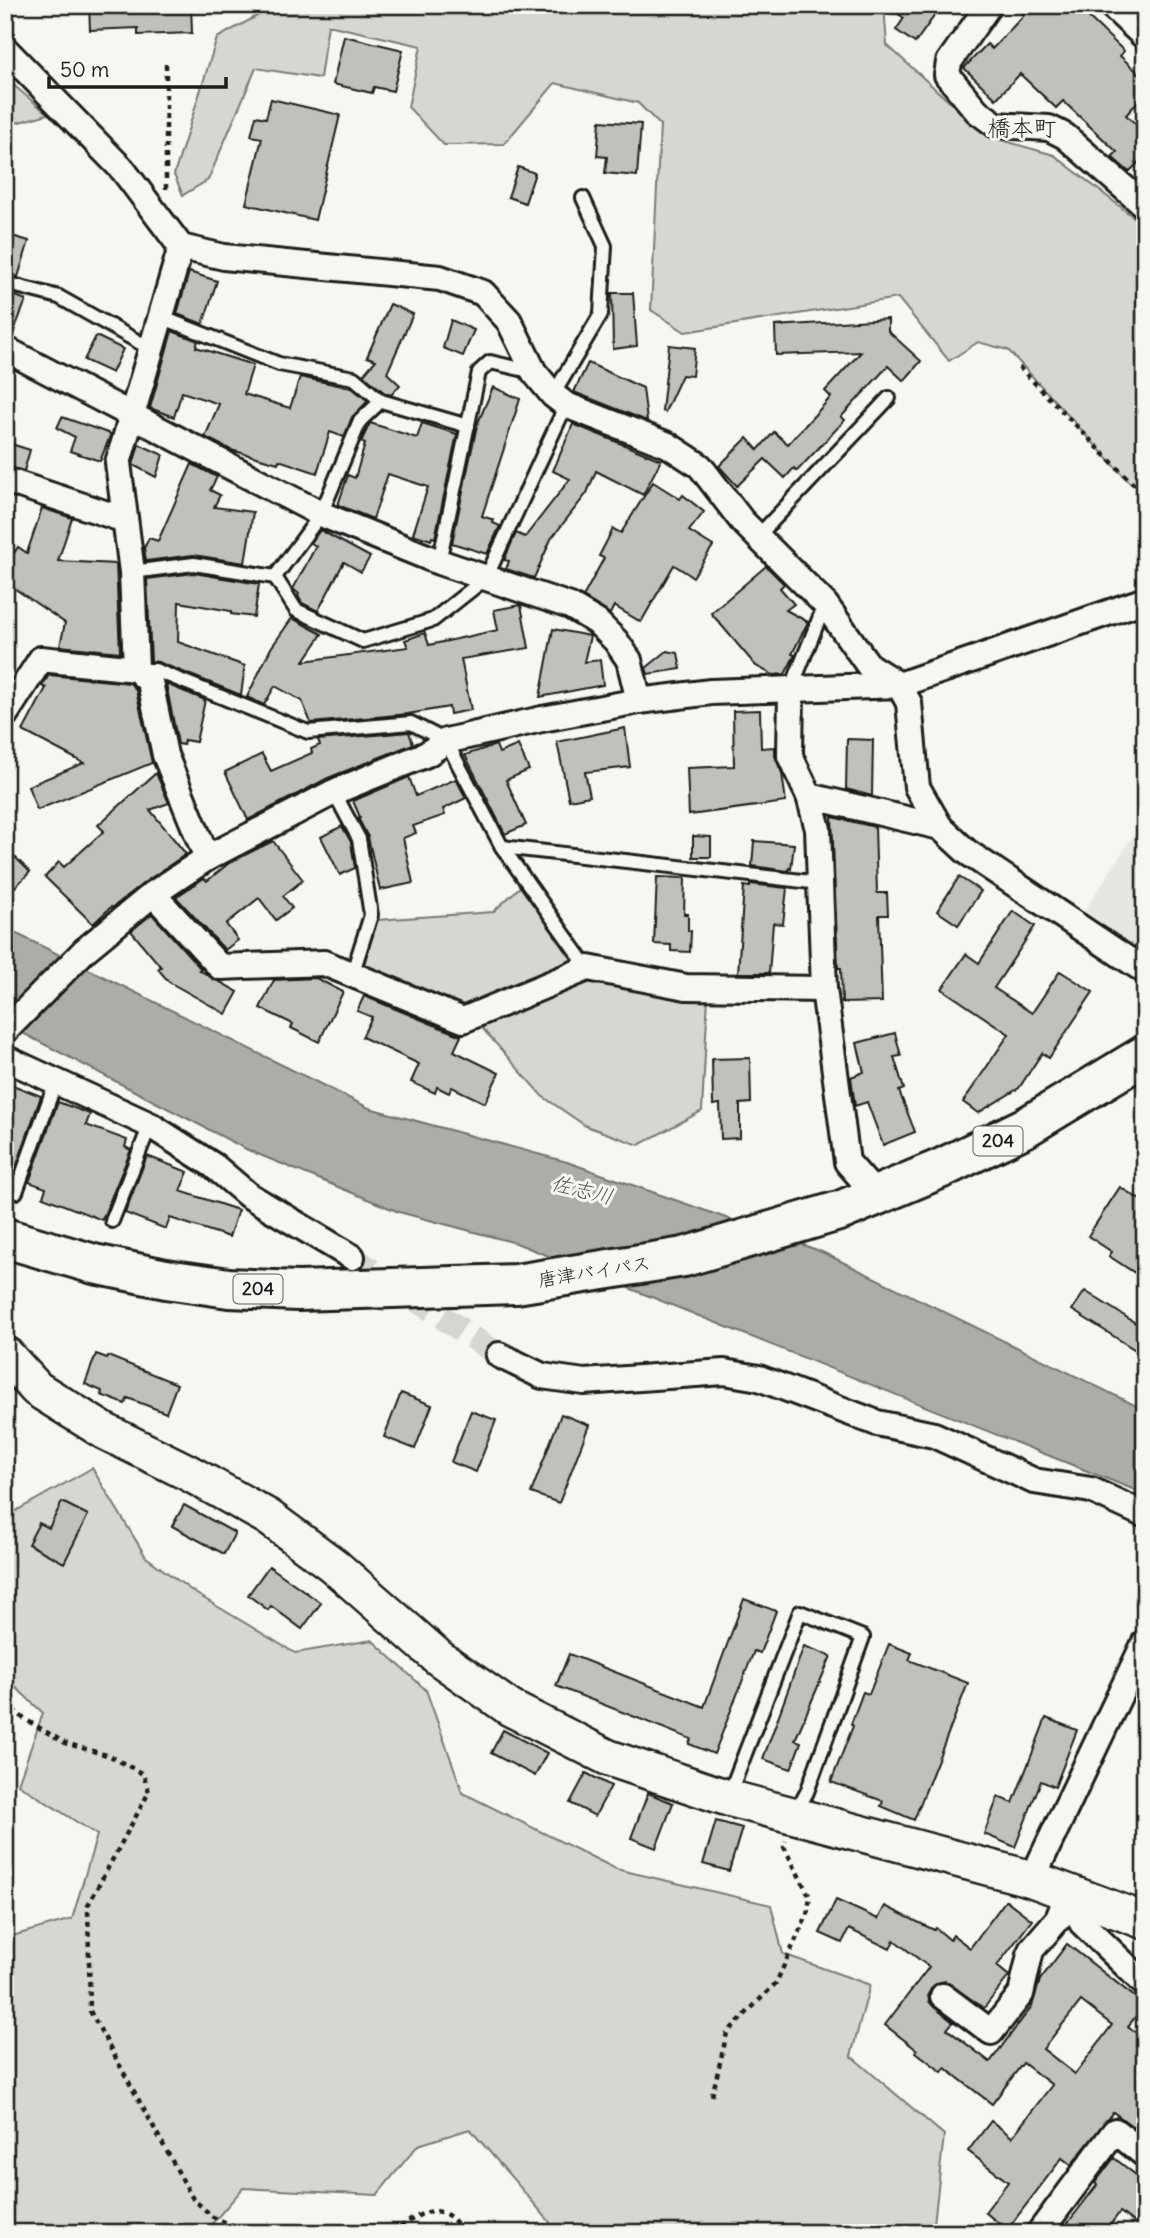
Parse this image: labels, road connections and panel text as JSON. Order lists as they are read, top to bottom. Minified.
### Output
{"streets":{"highway":["204","唐津バイパス"]},"districts":["橋本町"],"water":["佐志川"],"scale_bar":"50 m"}
